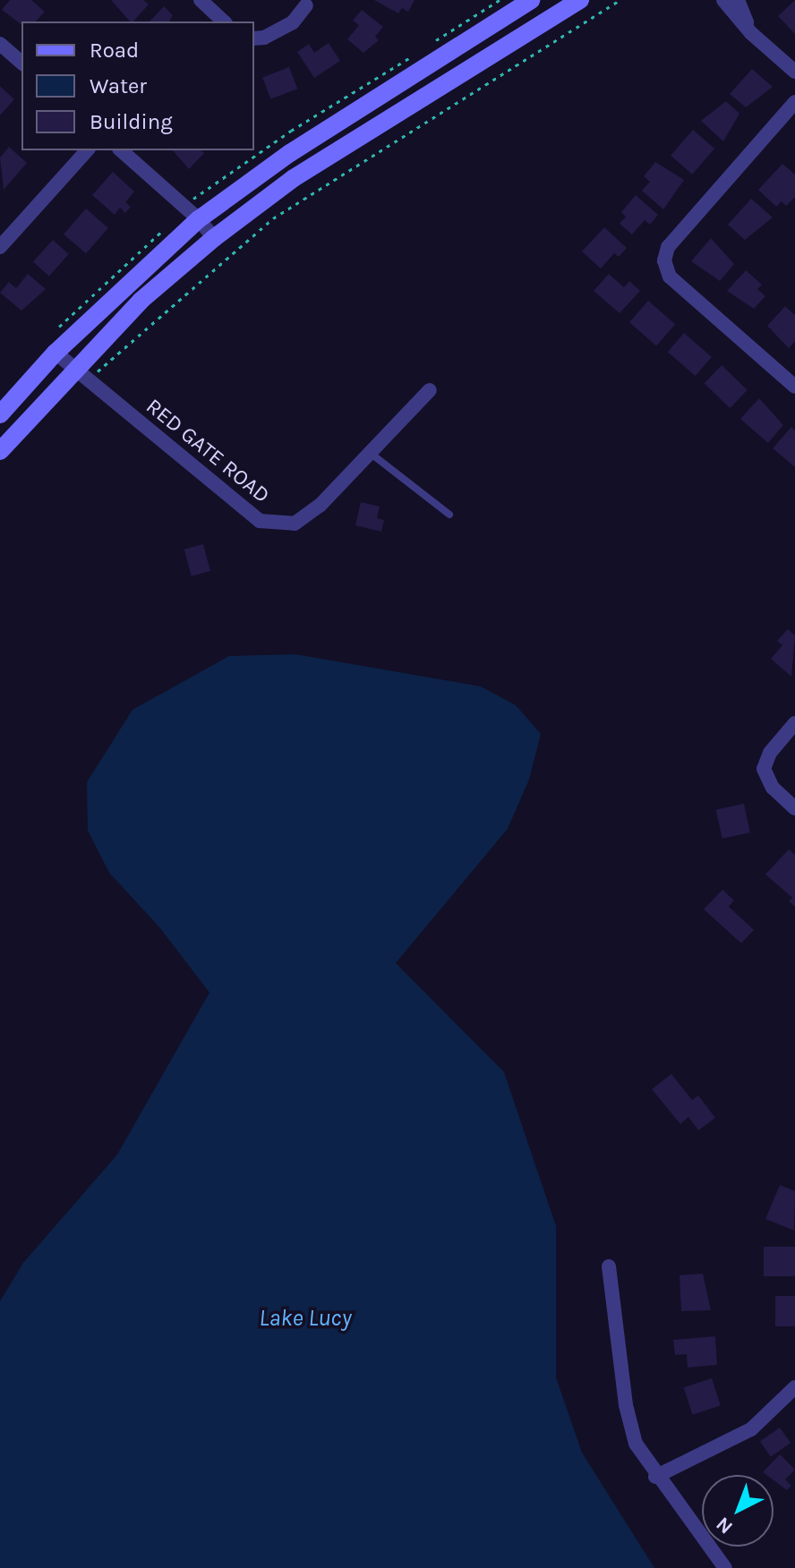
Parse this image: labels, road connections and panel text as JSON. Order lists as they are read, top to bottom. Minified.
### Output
{"streets":{"street":["RED GATE ROAD"]},"water":["Lake Lucy"],"legend":["Road","Water","Building"],"north":"bottom left"}
